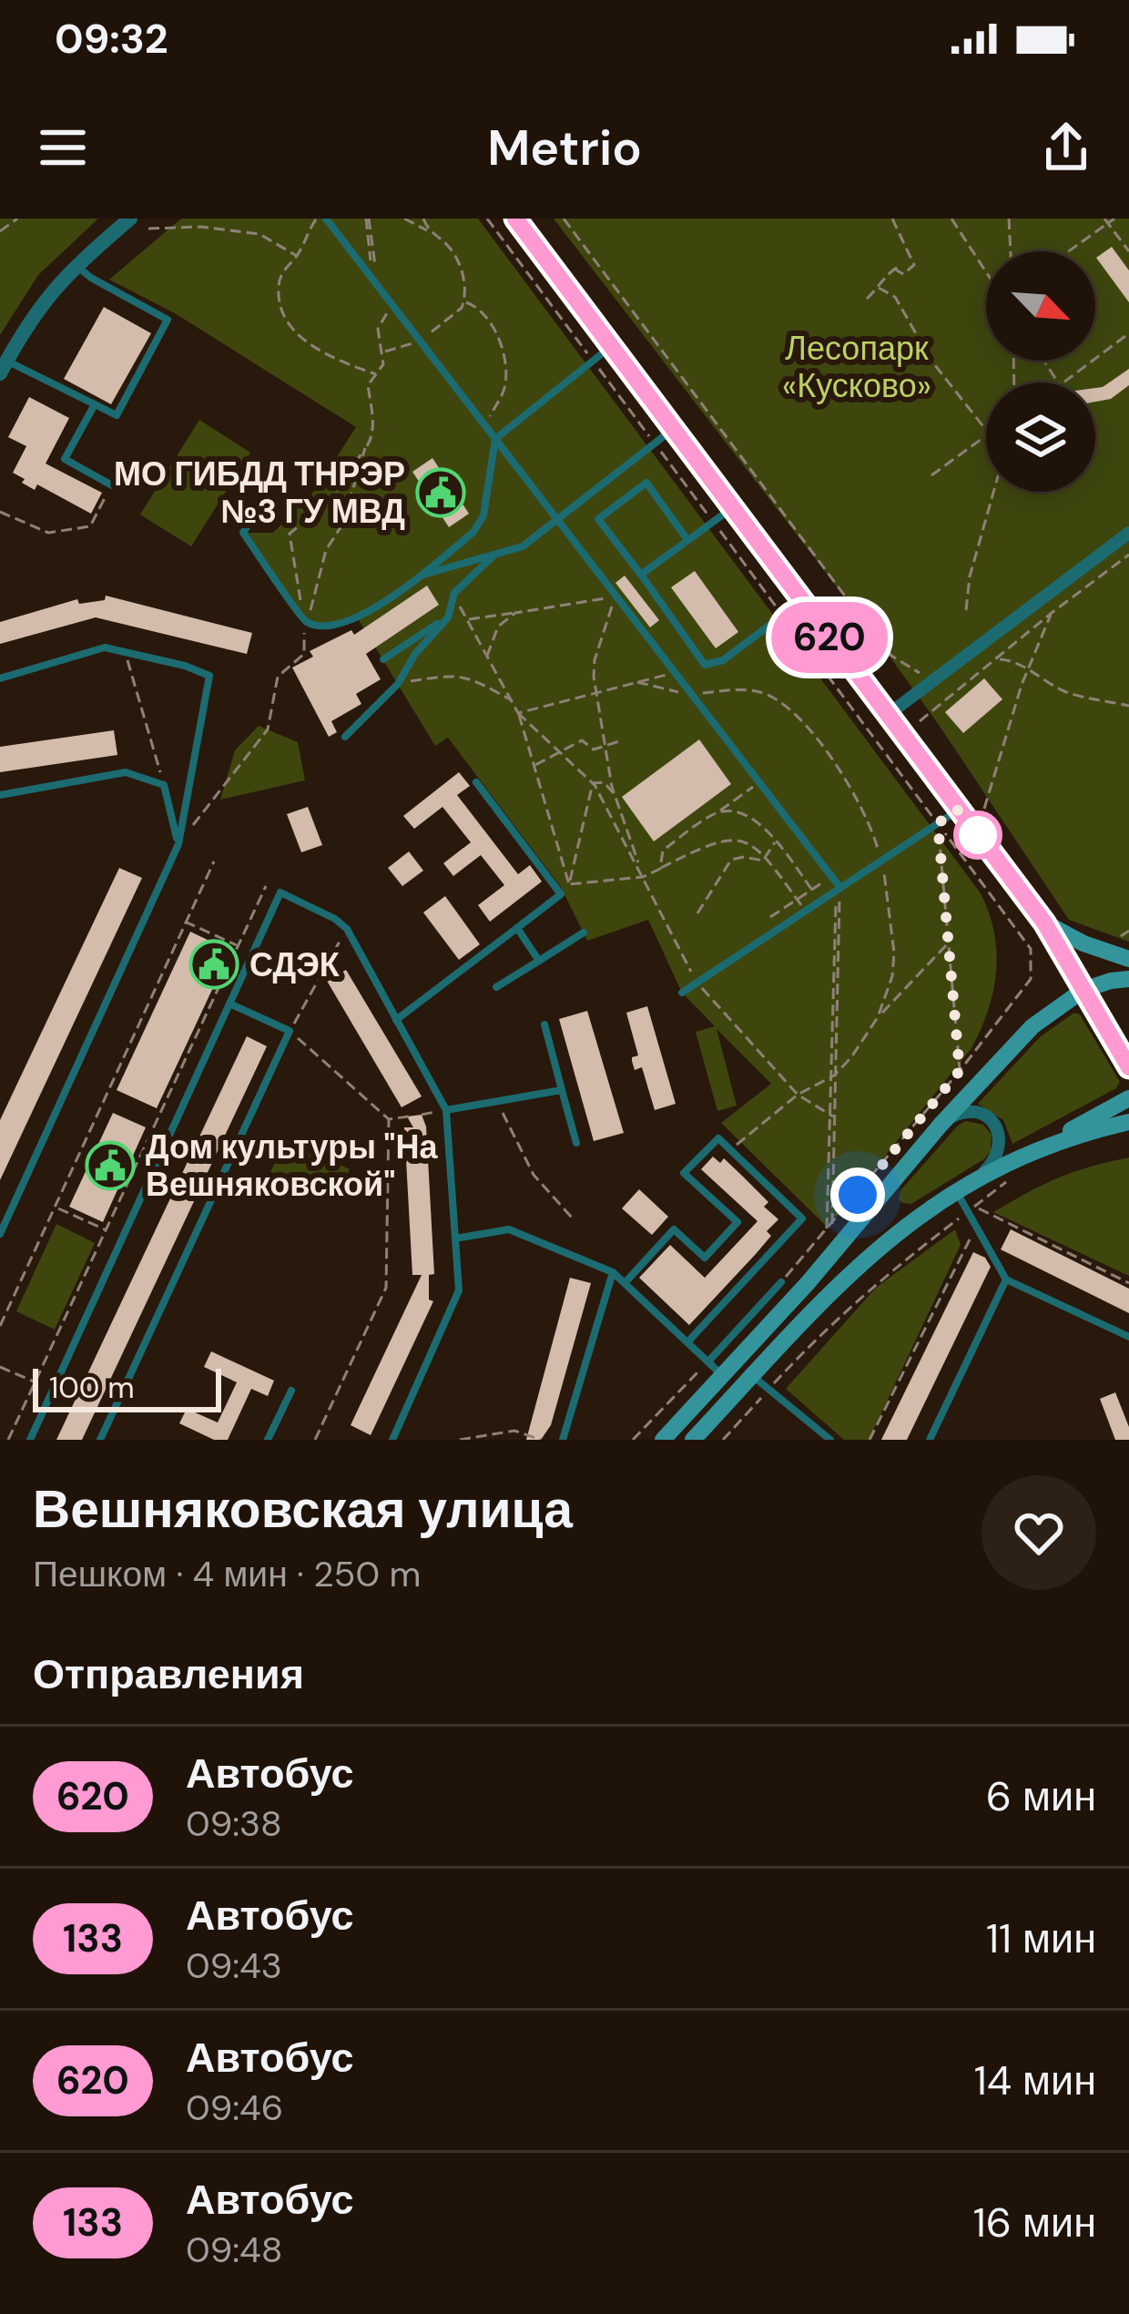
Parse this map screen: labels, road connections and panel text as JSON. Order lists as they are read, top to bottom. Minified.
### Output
{"parks":["Лесопарк «Кусково»"],"places":{"public building":["МО ГИБДД ТНРЭР №3 ГУ МВД","СДЭК","Дом культуры \"На Вешняковской\""]},"lines":["bus line 620"],"scale_bar":"100 m","north":"bottom right","page":{"status":"09:32","header":"Metrio","on_map":"620","scale":"100 m","heading":[["Вешняковская улица","Пешком · 4 мин · 250 m"],"Отправления"],"list":[{"mark":"620","name":"Автобус","note":"09:38","value":"6 мин"},{"mark":"133","name":"Автобус","note":"09:43","value":"11 мин"},{"mark":"620","name":"Автобус","note":"09:46","value":"14 мин"},{"mark":"133","name":"Автобус","note":"09:48","value":"16 мин"}]}}
